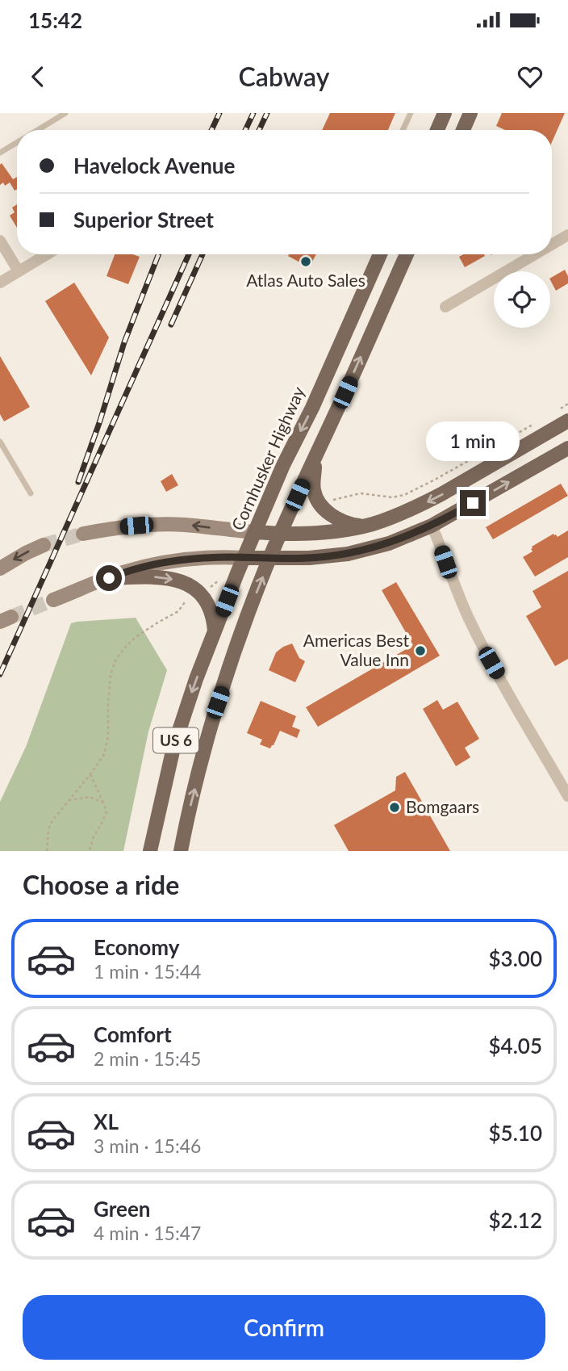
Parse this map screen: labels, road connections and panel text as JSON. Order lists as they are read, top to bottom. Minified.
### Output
{"streets":{"main road":["Cornhusker Highway","US 6"]},"places":["Atlas Auto Sales","Americas Best Value Inn","Bomgaars"],"page":{"status":"15:42","header":"Cabway","banner":["Havelock Avenue","Superior Street"],"bubble":"1 min","heading":"Choose a ride","list":[{"name":"Economy","note":"1 min · 15:44","value":"$3.00"},{"name":"Comfort","note":"2 min · 15:45","value":"$4.05"},{"name":"XL","note":"3 min · 15:46","value":"$5.10"},{"name":"Green","note":"4 min · 15:47","value":"$2.12"}],"buttons":"Confirm"}}
